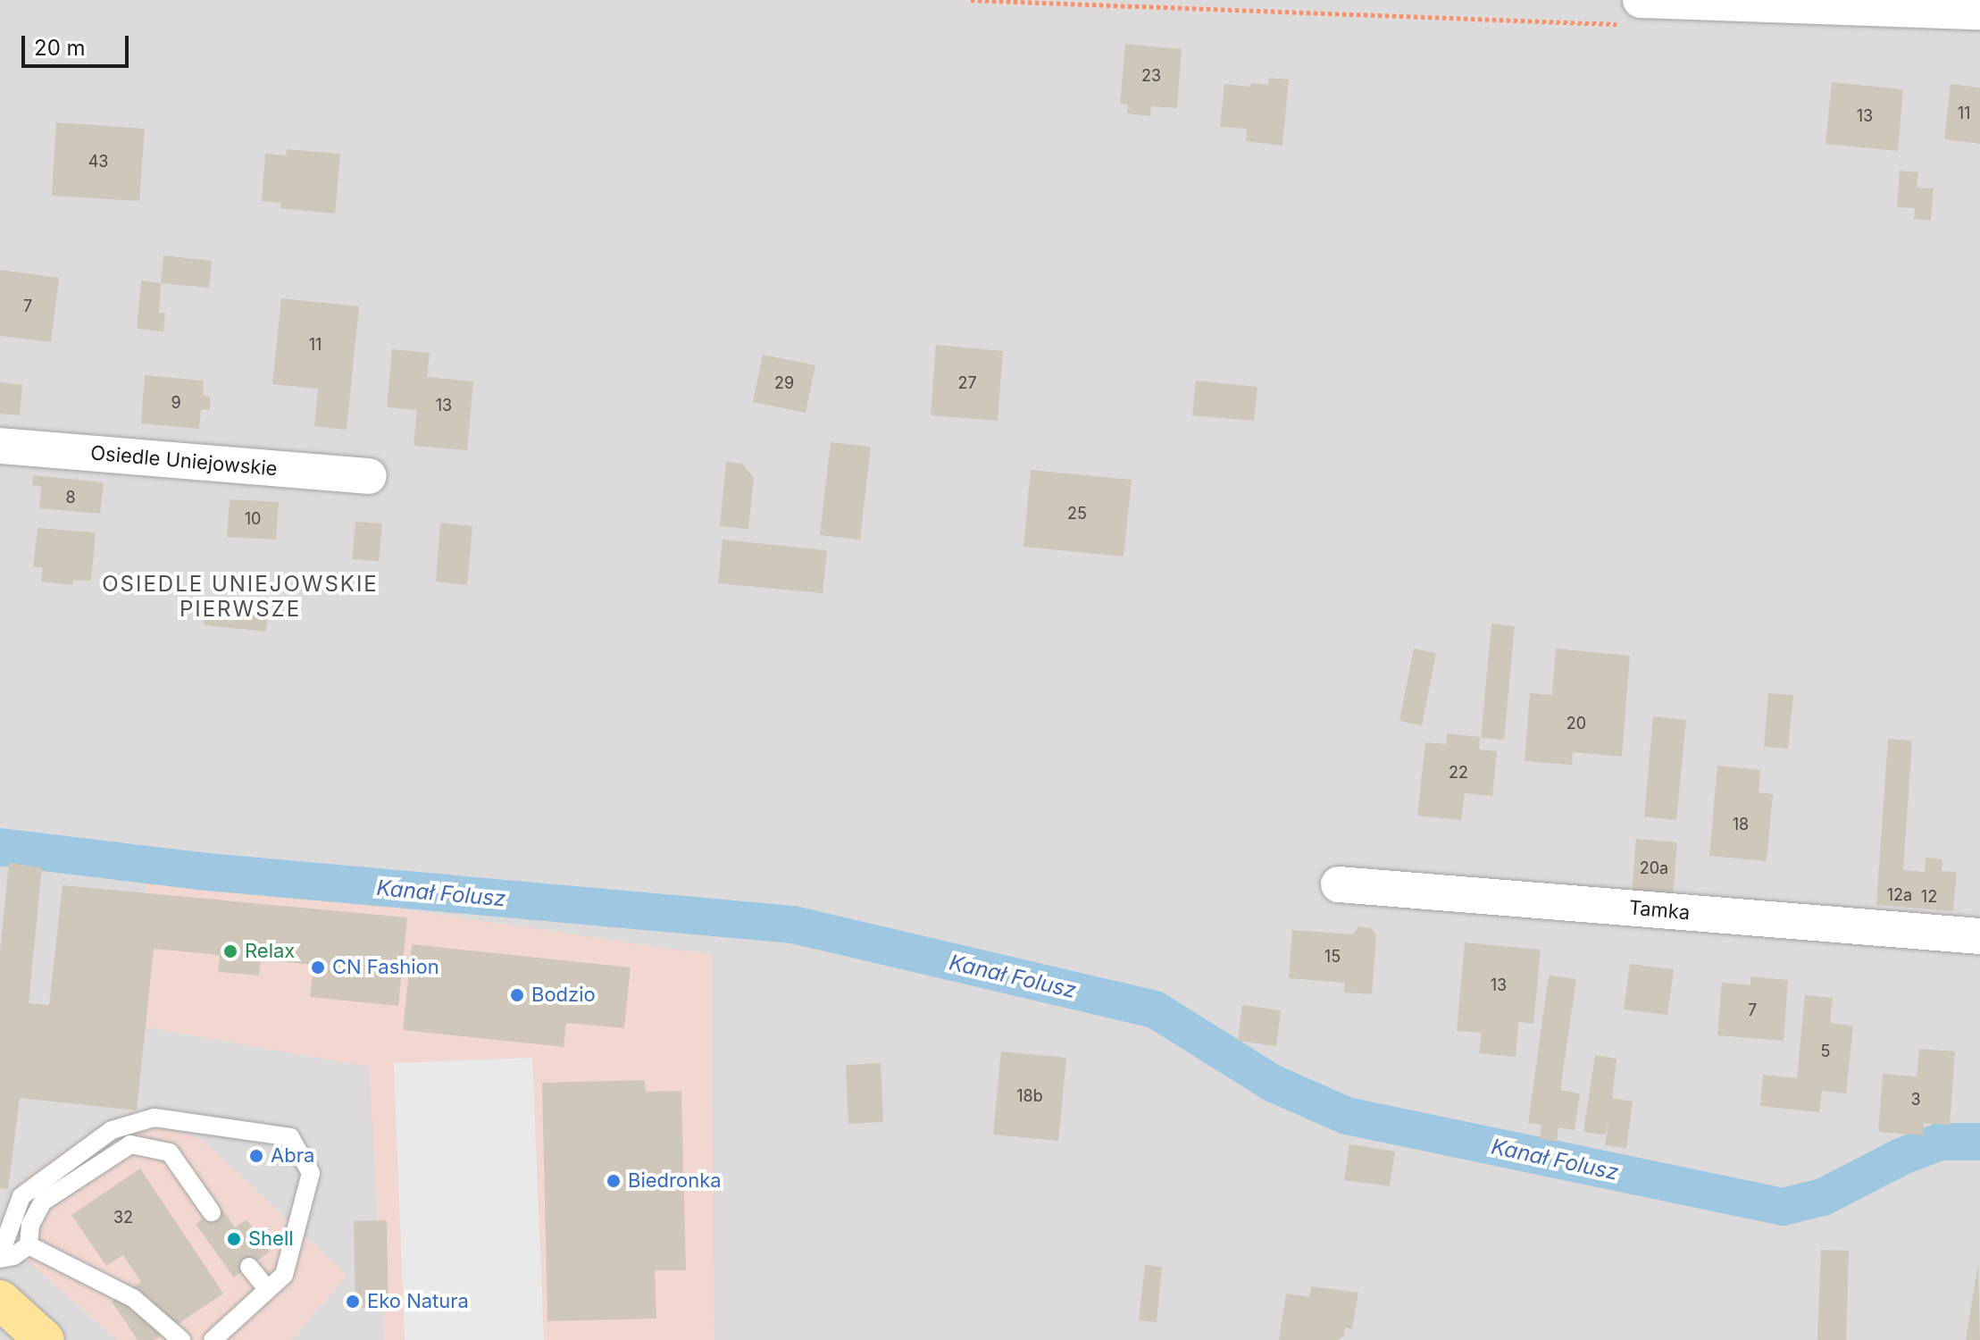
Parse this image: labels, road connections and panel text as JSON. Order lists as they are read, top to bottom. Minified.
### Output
{"streets":{"street":["Osiedle Uniejowskie","Tamka"]},"districts":["OSIEDLE UNIEJOWSKIE PIERWSZE"],"water":["Kanał Folusz"],"places":["Relax","CN Fashion","Bodzio","Abra","Biedronka","Shell","Eko Natura"],"house_numbers":["23","11","13","43","7","11","29","27","9","13","8","25","10","20","22","18","20a","12a","12","15","13","7","5","18b","3","32"],"scale_bar":"20 m"}
